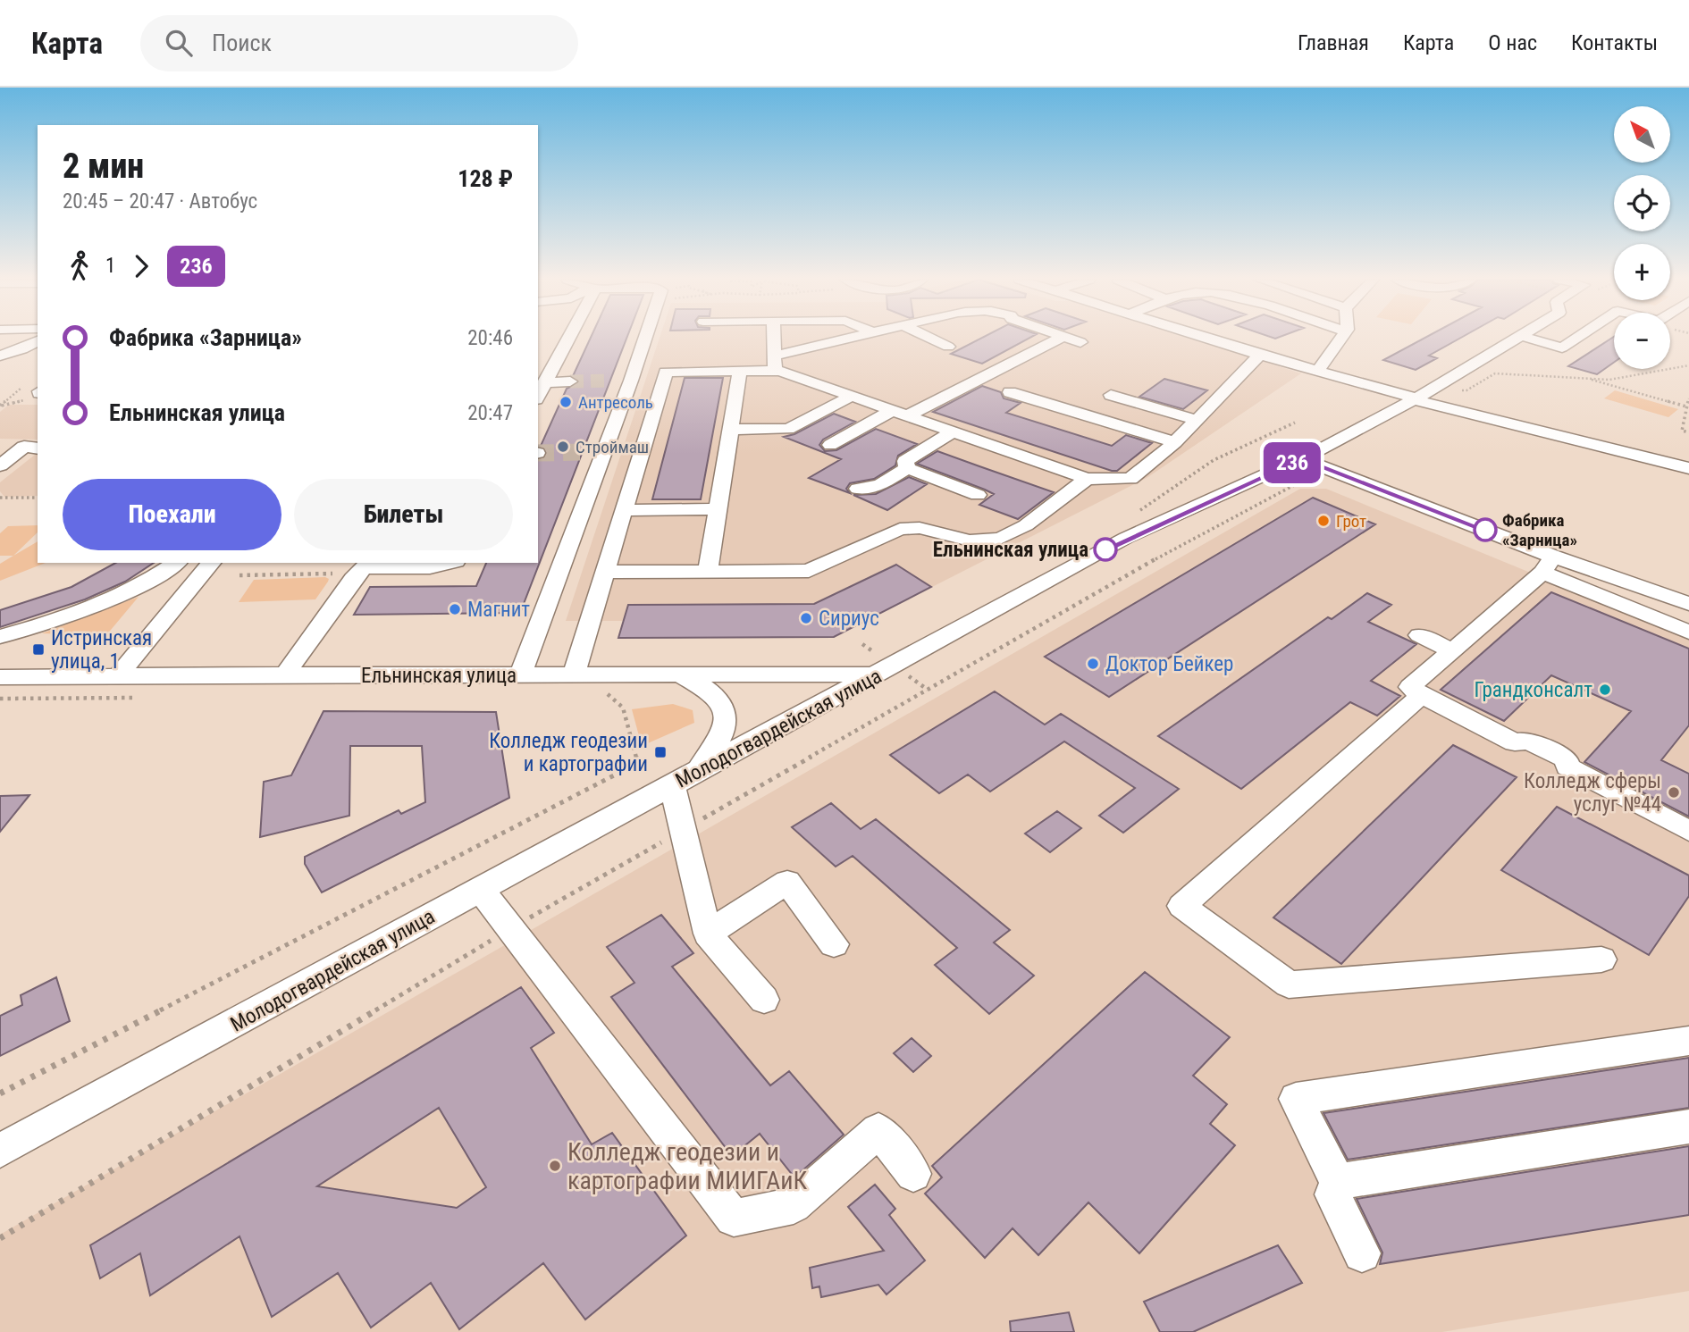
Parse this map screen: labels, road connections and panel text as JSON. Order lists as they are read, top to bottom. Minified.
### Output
{"streets":{"street":["Ельнинская улица","Молодогвардейская улица"]},"crossings":[["Ельнинская улица","Молодогвардейская улица"]],"places":{"other":["Антресоль","Строймаш","Грот","Фабрика «Зарница»","Ельнинская улица","Магнит","Сириус","Доктор Бейкер","Грандконсалт","Колледж сферы услуг №44","Колледж геодезии и картографии МИИГАиК"],"transit":["Истринская улица, 1","Колледж геодезии и картографии"]},"lines":["bus line 236"],"north":"top left","page":{"header":"Карта","search":"Поиск","nav":["Главная","Карта","О нас","Контакты"],"on_map":"236","map_buttons":["+","−"],"heading":["2 мин","20:45 – 20:47 · Автобус","128 ₽"],"legs":["1","236"],"list":[{"name":"Фабрика «Зарница»","value":"20:46"},{"name":"Ельнинская улица","value":"20:47"}],"buttons":["Поехали","Билеты"]}}
